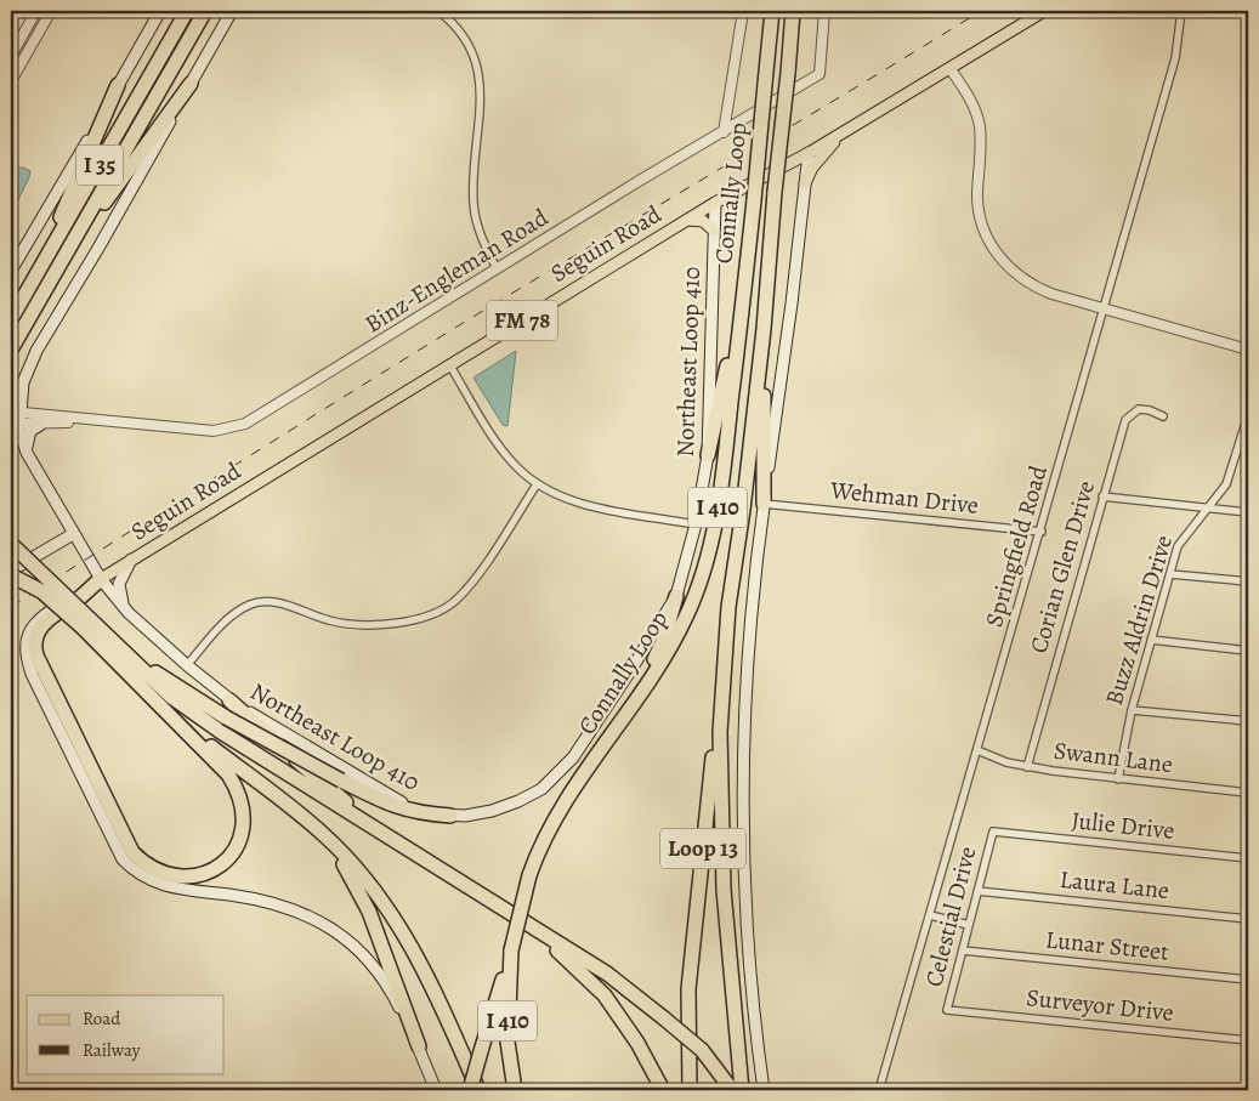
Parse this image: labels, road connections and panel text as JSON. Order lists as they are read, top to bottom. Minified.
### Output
{"streets":{"highway":["I 35","Connally Loop","I 410","Loop 13"],"main road":["Seguin Road","FM 78","Northeast Loop 410"],"street":["Binz-Engleman Road","Wehman Drive","Springfield Road","Corian Glen Drive","Buzz Aldrin Drive","Swann Lane","Julie Drive","Laura Lane","Celestial Drive","Lunar Street","Surveyor Drive"]},"crossings":[["Connally Loop","Loop 13"],["Seguin Road","FM 78"],["Seguin Road","Northeast Loop 410"],["Binz-Engleman Road","Northeast Loop 410"],["FM 78","Northeast Loop 410"],["Wehman Drive","Springfield Road"],["Springfield Road","Swann Lane"],["Corian Glen Drive","Swann Lane"],["Buzz Aldrin Drive","Swann Lane"],["Julie Drive","Celestial Drive"],["Laura Lane","Celestial Drive"],["Celestial Drive","Lunar Street"],["Celestial Drive","Surveyor Drive"]],"legend":["Road","Railway"]}
